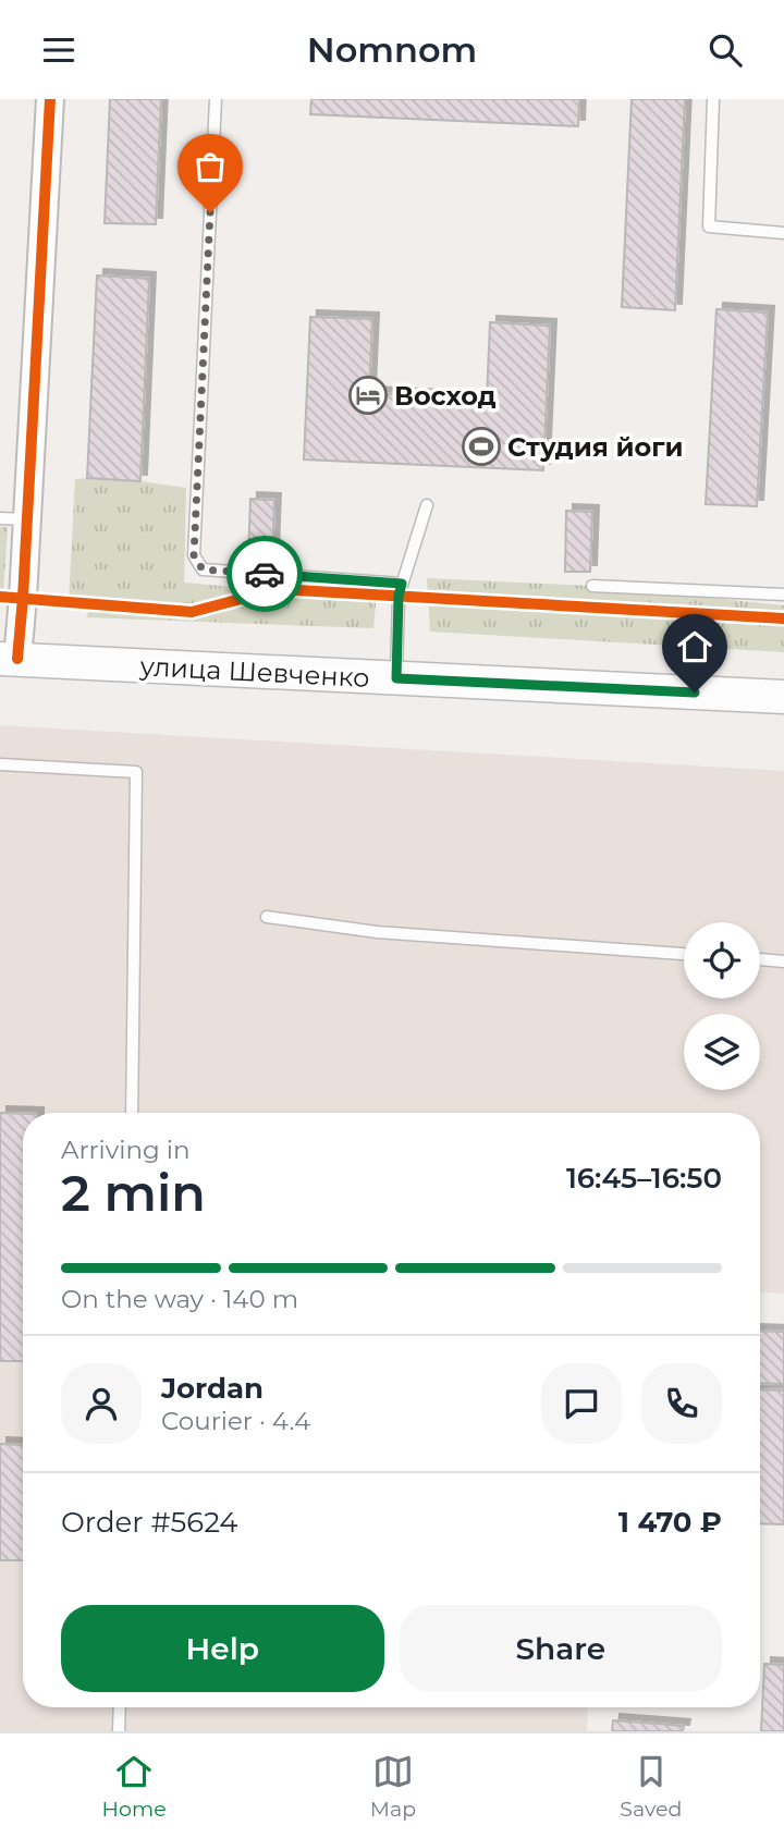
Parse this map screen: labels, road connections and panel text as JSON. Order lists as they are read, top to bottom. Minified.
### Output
{"streets":{"main road":["улица Шевченко"]},"places":{"hotel":["Восход"],"sports":["Студия йоги"]},"page":{"header":"Nomnom","heading":["2 min","Arriving in","16:45–16:50"],"panel":["Jordan","Courier · 4.4","Order #5624","1 470 ₽"],"bar":"On the way · 140 m","buttons":["Help","Share"],"tabs":["Home","Map","Saved"]}}
